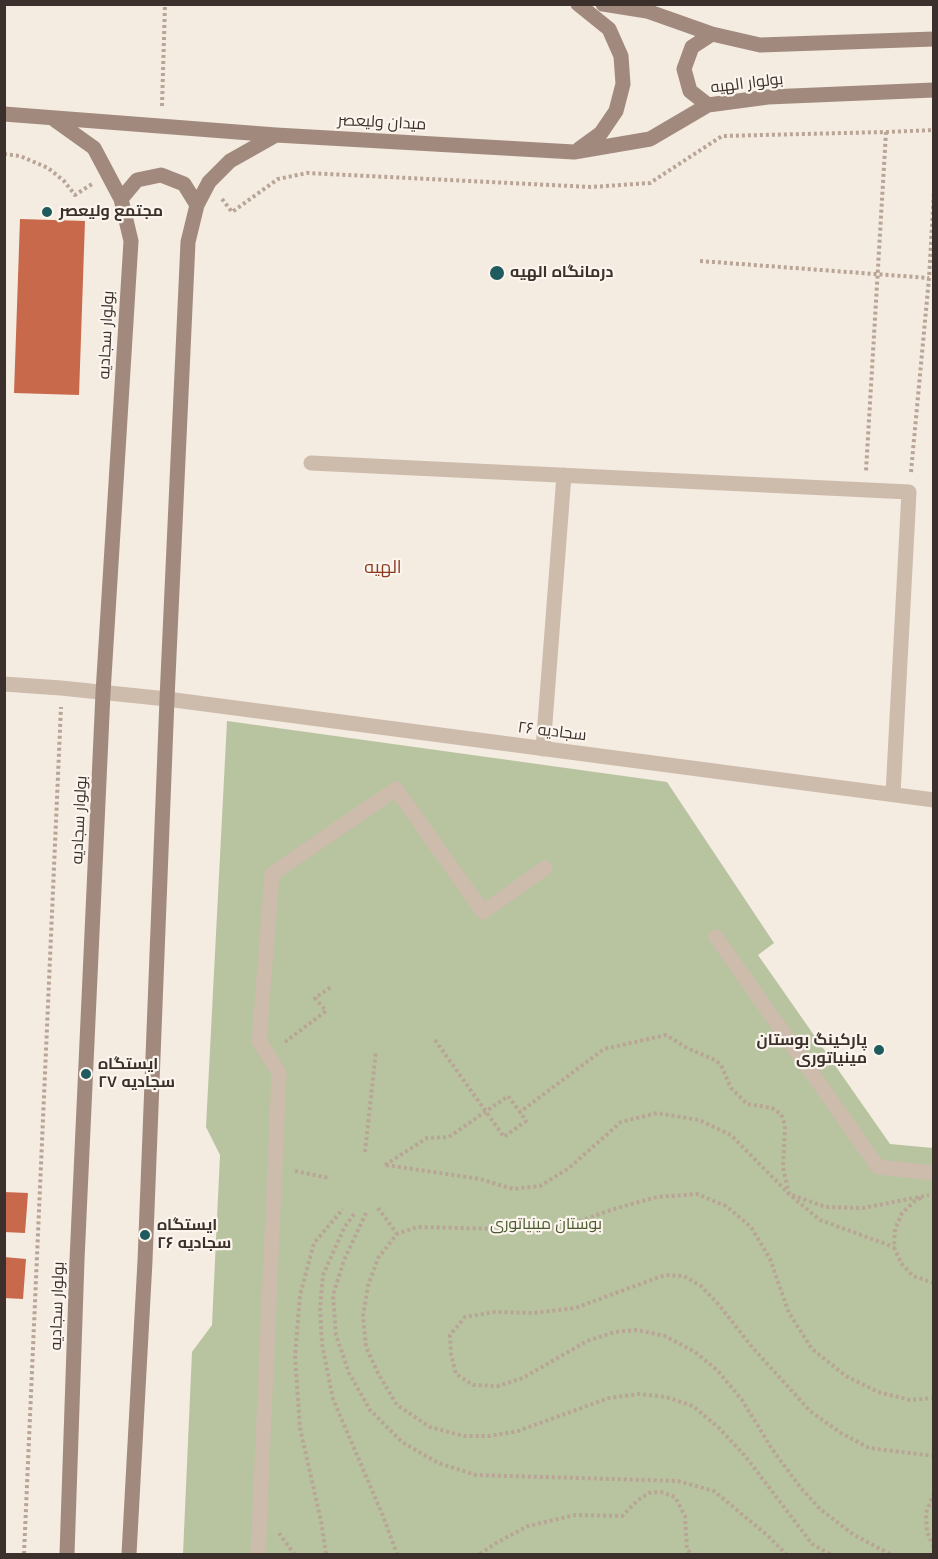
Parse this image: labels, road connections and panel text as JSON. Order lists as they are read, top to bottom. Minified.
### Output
{"streets":{"main road":["بولوار الهیه","میدان ولیعصر","بولوار سجادیه"],"street":["سجادیه ۲۶"]},"crossings":[["بولوار الهیه","میدان ولیعصر"],["میدان ولیعصر","بولوار سجادیه"],["بولوار سجادیه","سجادیه ۲۶"]],"districts":["الهیه"],"parks":["بوستان مینیاتوری"],"places":["مجتمع ولیعصر","درمانگاه الهیه","پارکینگ بوستان مینیاتوری","ایستگاه سجادیه ۲۷","ایستگاه سجادیه ۲۶"]}
